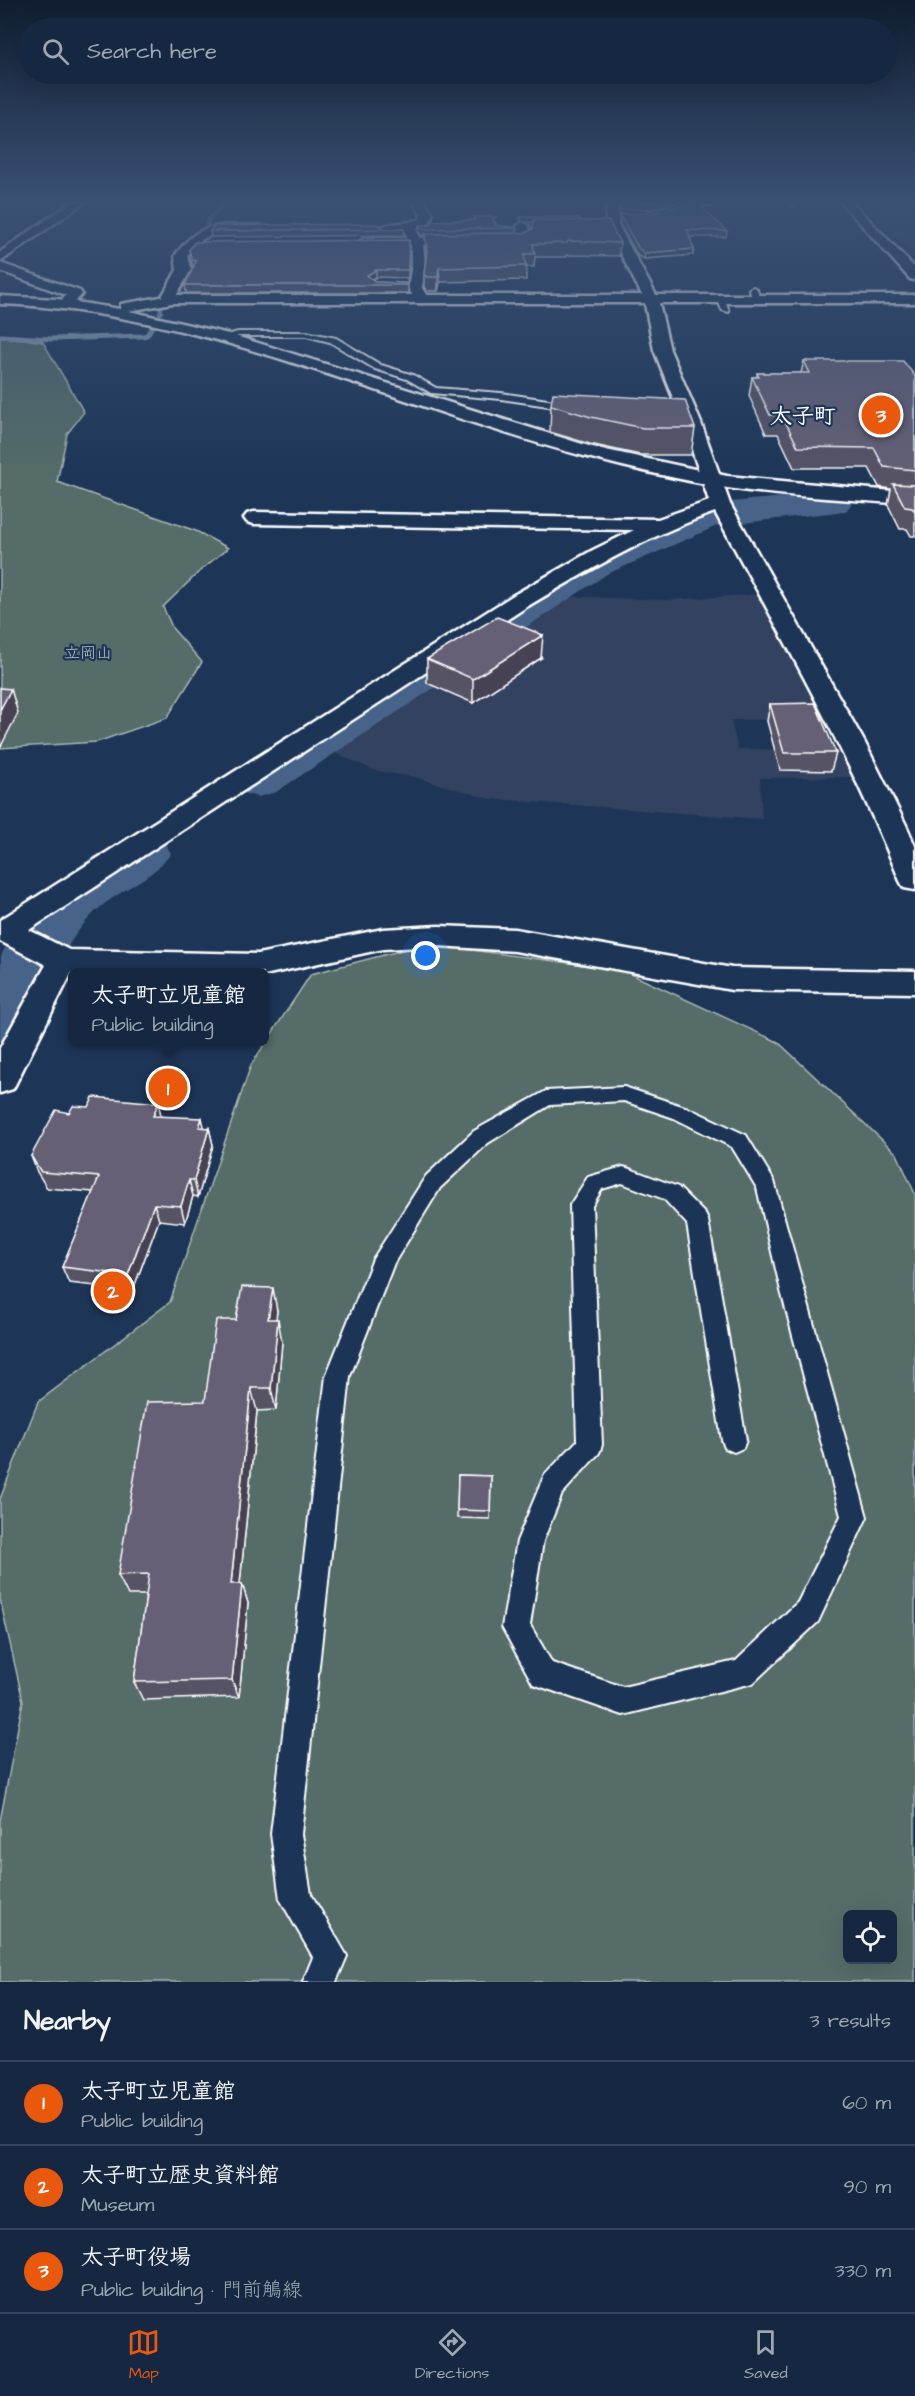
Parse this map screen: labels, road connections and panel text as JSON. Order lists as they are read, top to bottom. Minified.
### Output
{"districts":["太子町"],"parks":["立岡山"],"page":{"search":"Search here","pins":["3","1","2"],"popup":["太子町立児童館","Public building"],"heading":["Nearby","3 results"],"list":[{"mark":"1","name":"太子町立児童館","note":"Public building","value":"60 m"},{"mark":"2","name":"太子町立歴史資料館","note":"Museum","value":"90 m"},{"mark":"3","name":"太子町役場","note":"Public building · 門前鵤線","value":"330 m"}],"nav":["Map","Directions","Saved"]}}
